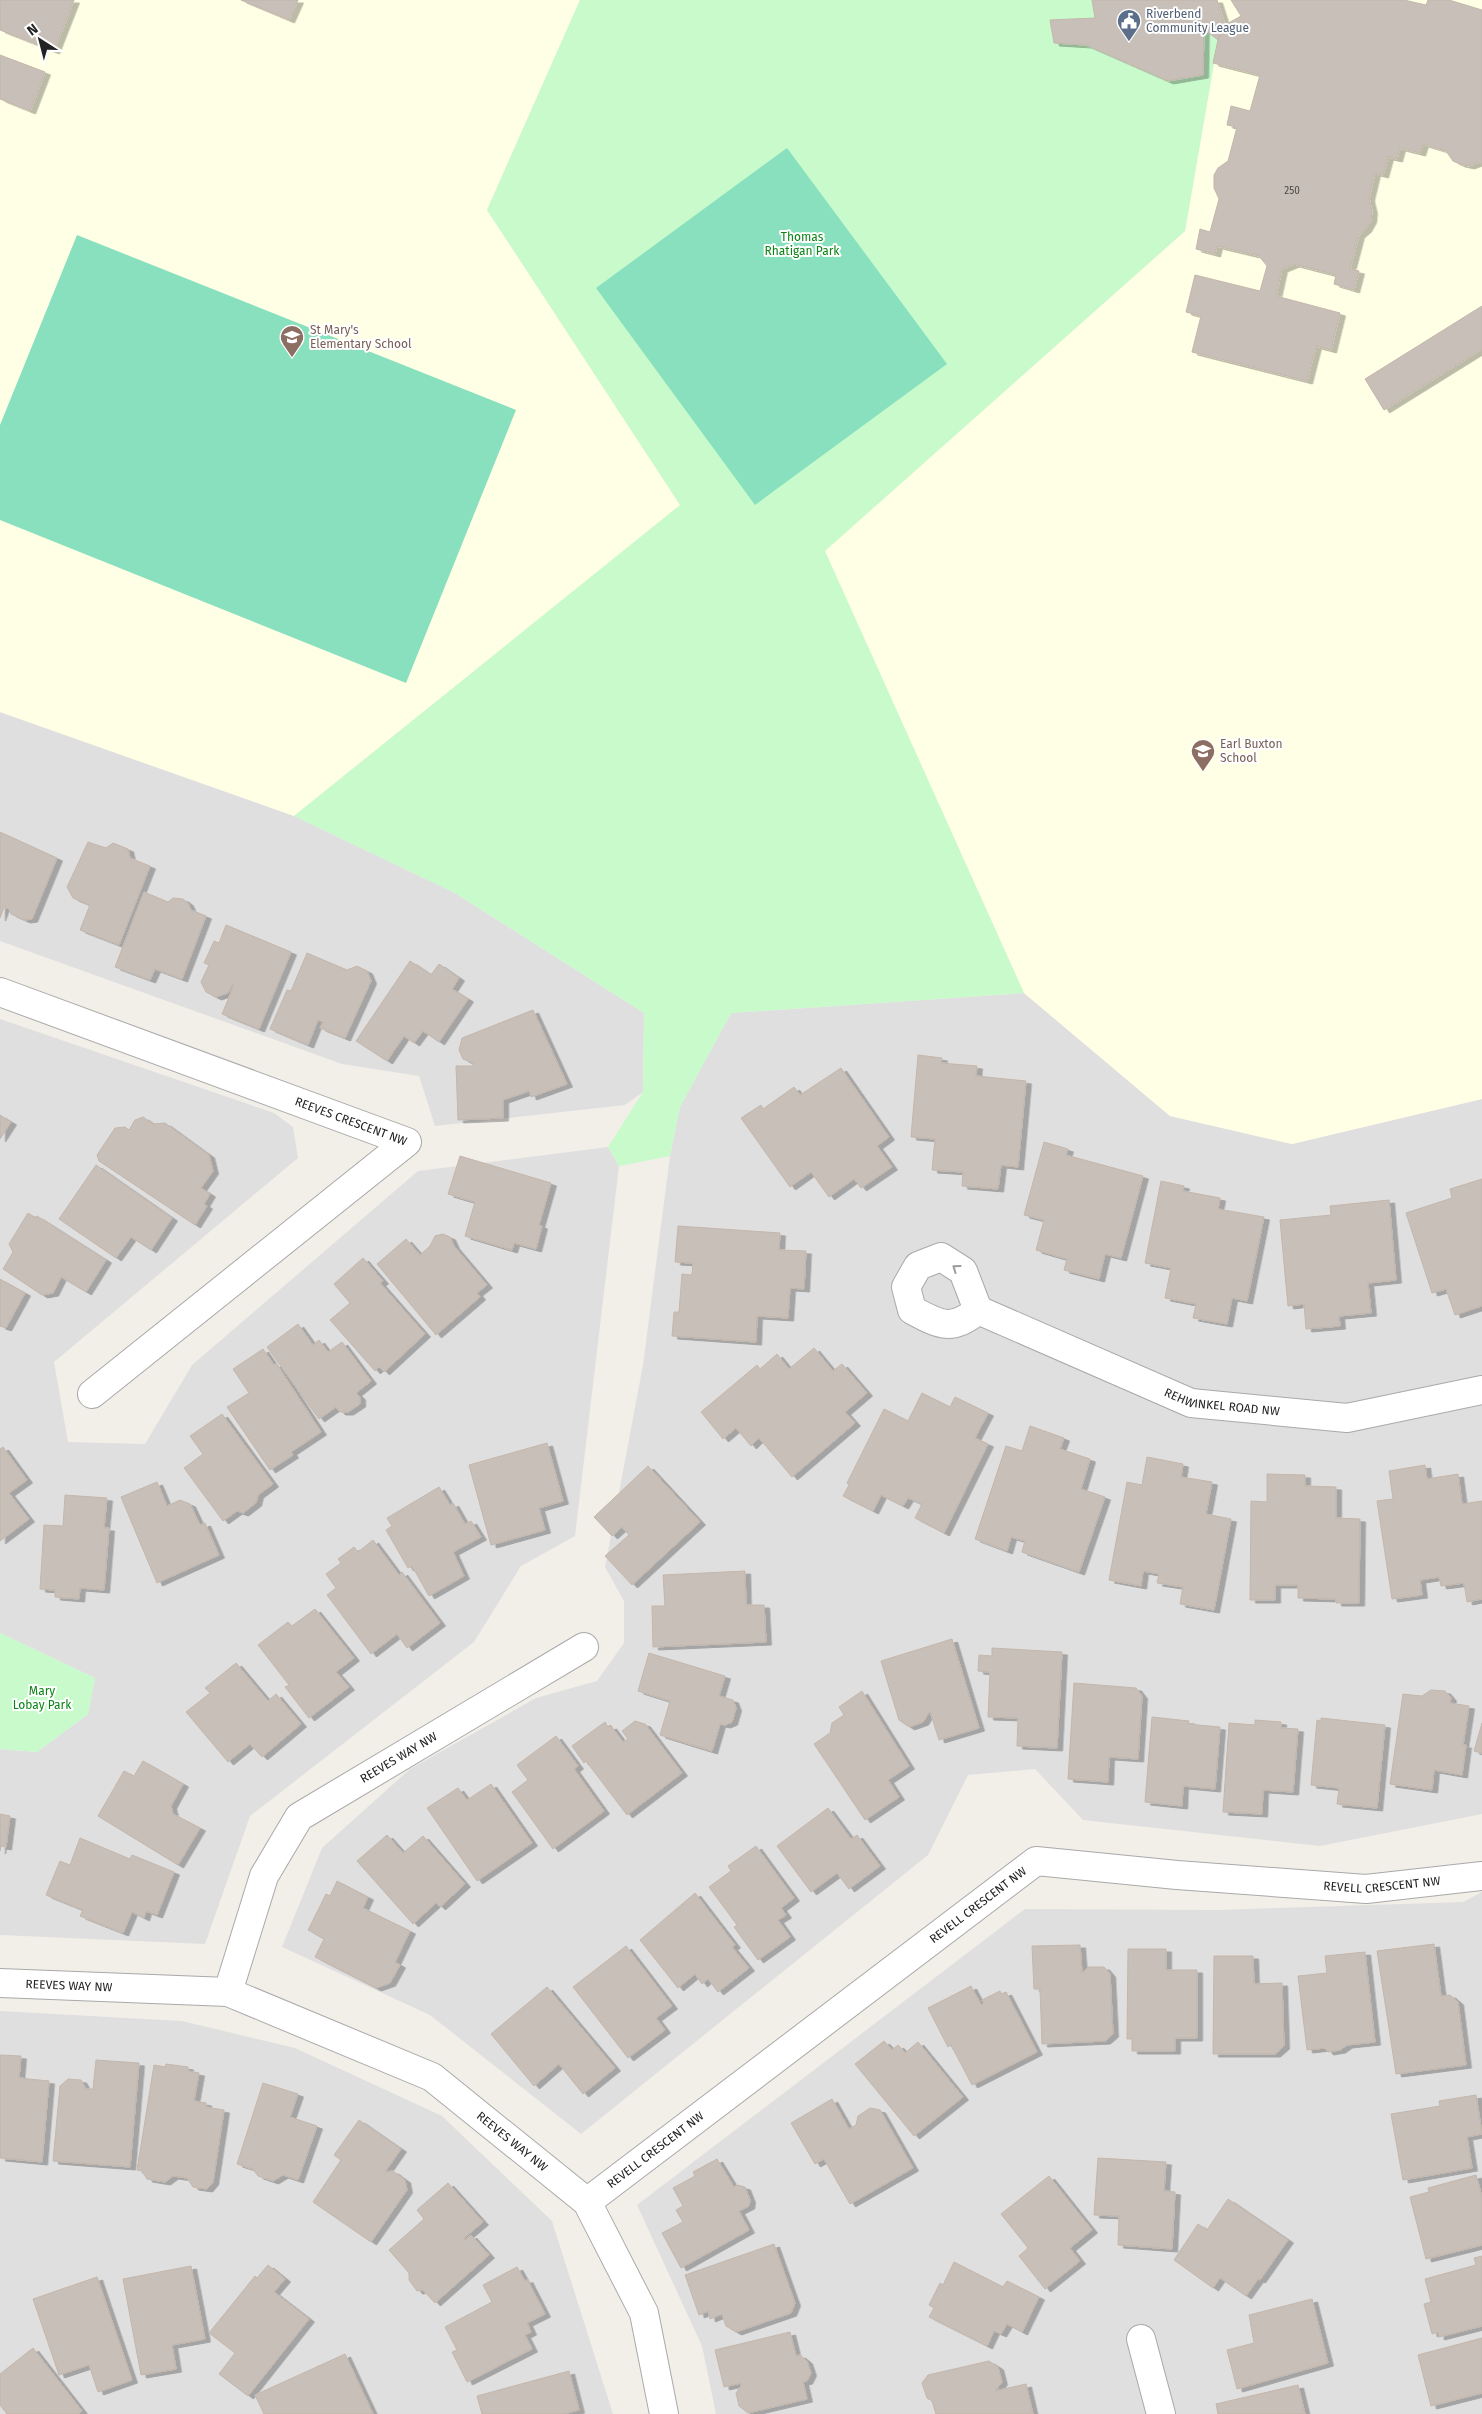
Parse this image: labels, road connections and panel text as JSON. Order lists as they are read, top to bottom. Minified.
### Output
{"streets":{"street":["REEVES CRESCENT NW","REHWINKEL ROAD NW","REEVES WAY NW","REVELL CRESCENT NW"]},"crossings":[["REEVES WAY NW","REVELL CRESCENT NW"]],"parks":["Thomas Rhatigan Park","Mary Lobay Park"],"places":{"public building":["Riverbend Community League"],"school or university":["St Mary's Elementary School","Earl Buxton School"]},"house_numbers":["250"],"north":"top left"}
